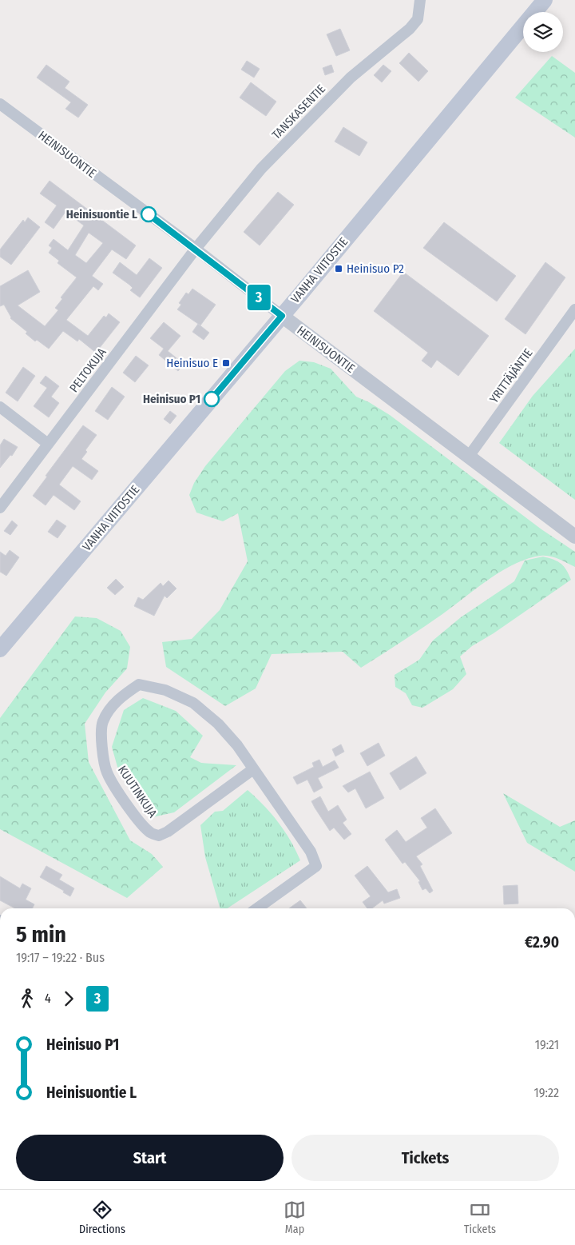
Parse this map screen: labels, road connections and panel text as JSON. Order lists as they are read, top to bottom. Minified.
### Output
{"streets":{"main road":["VANHA VIITOSTIE"],"street":["TANSKASENTIE","HEINISUONTIE","PELTOKUJA","YRITTÄJÄNTIE","KUUTINKUJA"]},"crossings":[["TANSKASENTIE","HEINISUONTIE"],["TANSKASENTIE","PELTOKUJA"],["HEINISUONTIE","VANHA VIITOSTIE"],["HEINISUONTIE","PELTOKUJA"],["HEINISUONTIE","YRITTÄJÄNTIE"]],"places":{"other":["Heinisuontie L","Heinisuo P1"],"transit":["Heinisuo P2","Heinisuo E"]},"lines":["bus line 3"],"page":{"on_map":"3","heading":["5 min","19:17 – 19:22 · Bus","€2.90"],"legs":["4","3"],"list":[{"name":"Heinisuo P1","value":"19:21"},{"name":"Heinisuontie L","value":"19:22"}],"buttons":["Start","Tickets"],"tabs":["Directions","Map","Tickets"]}}
